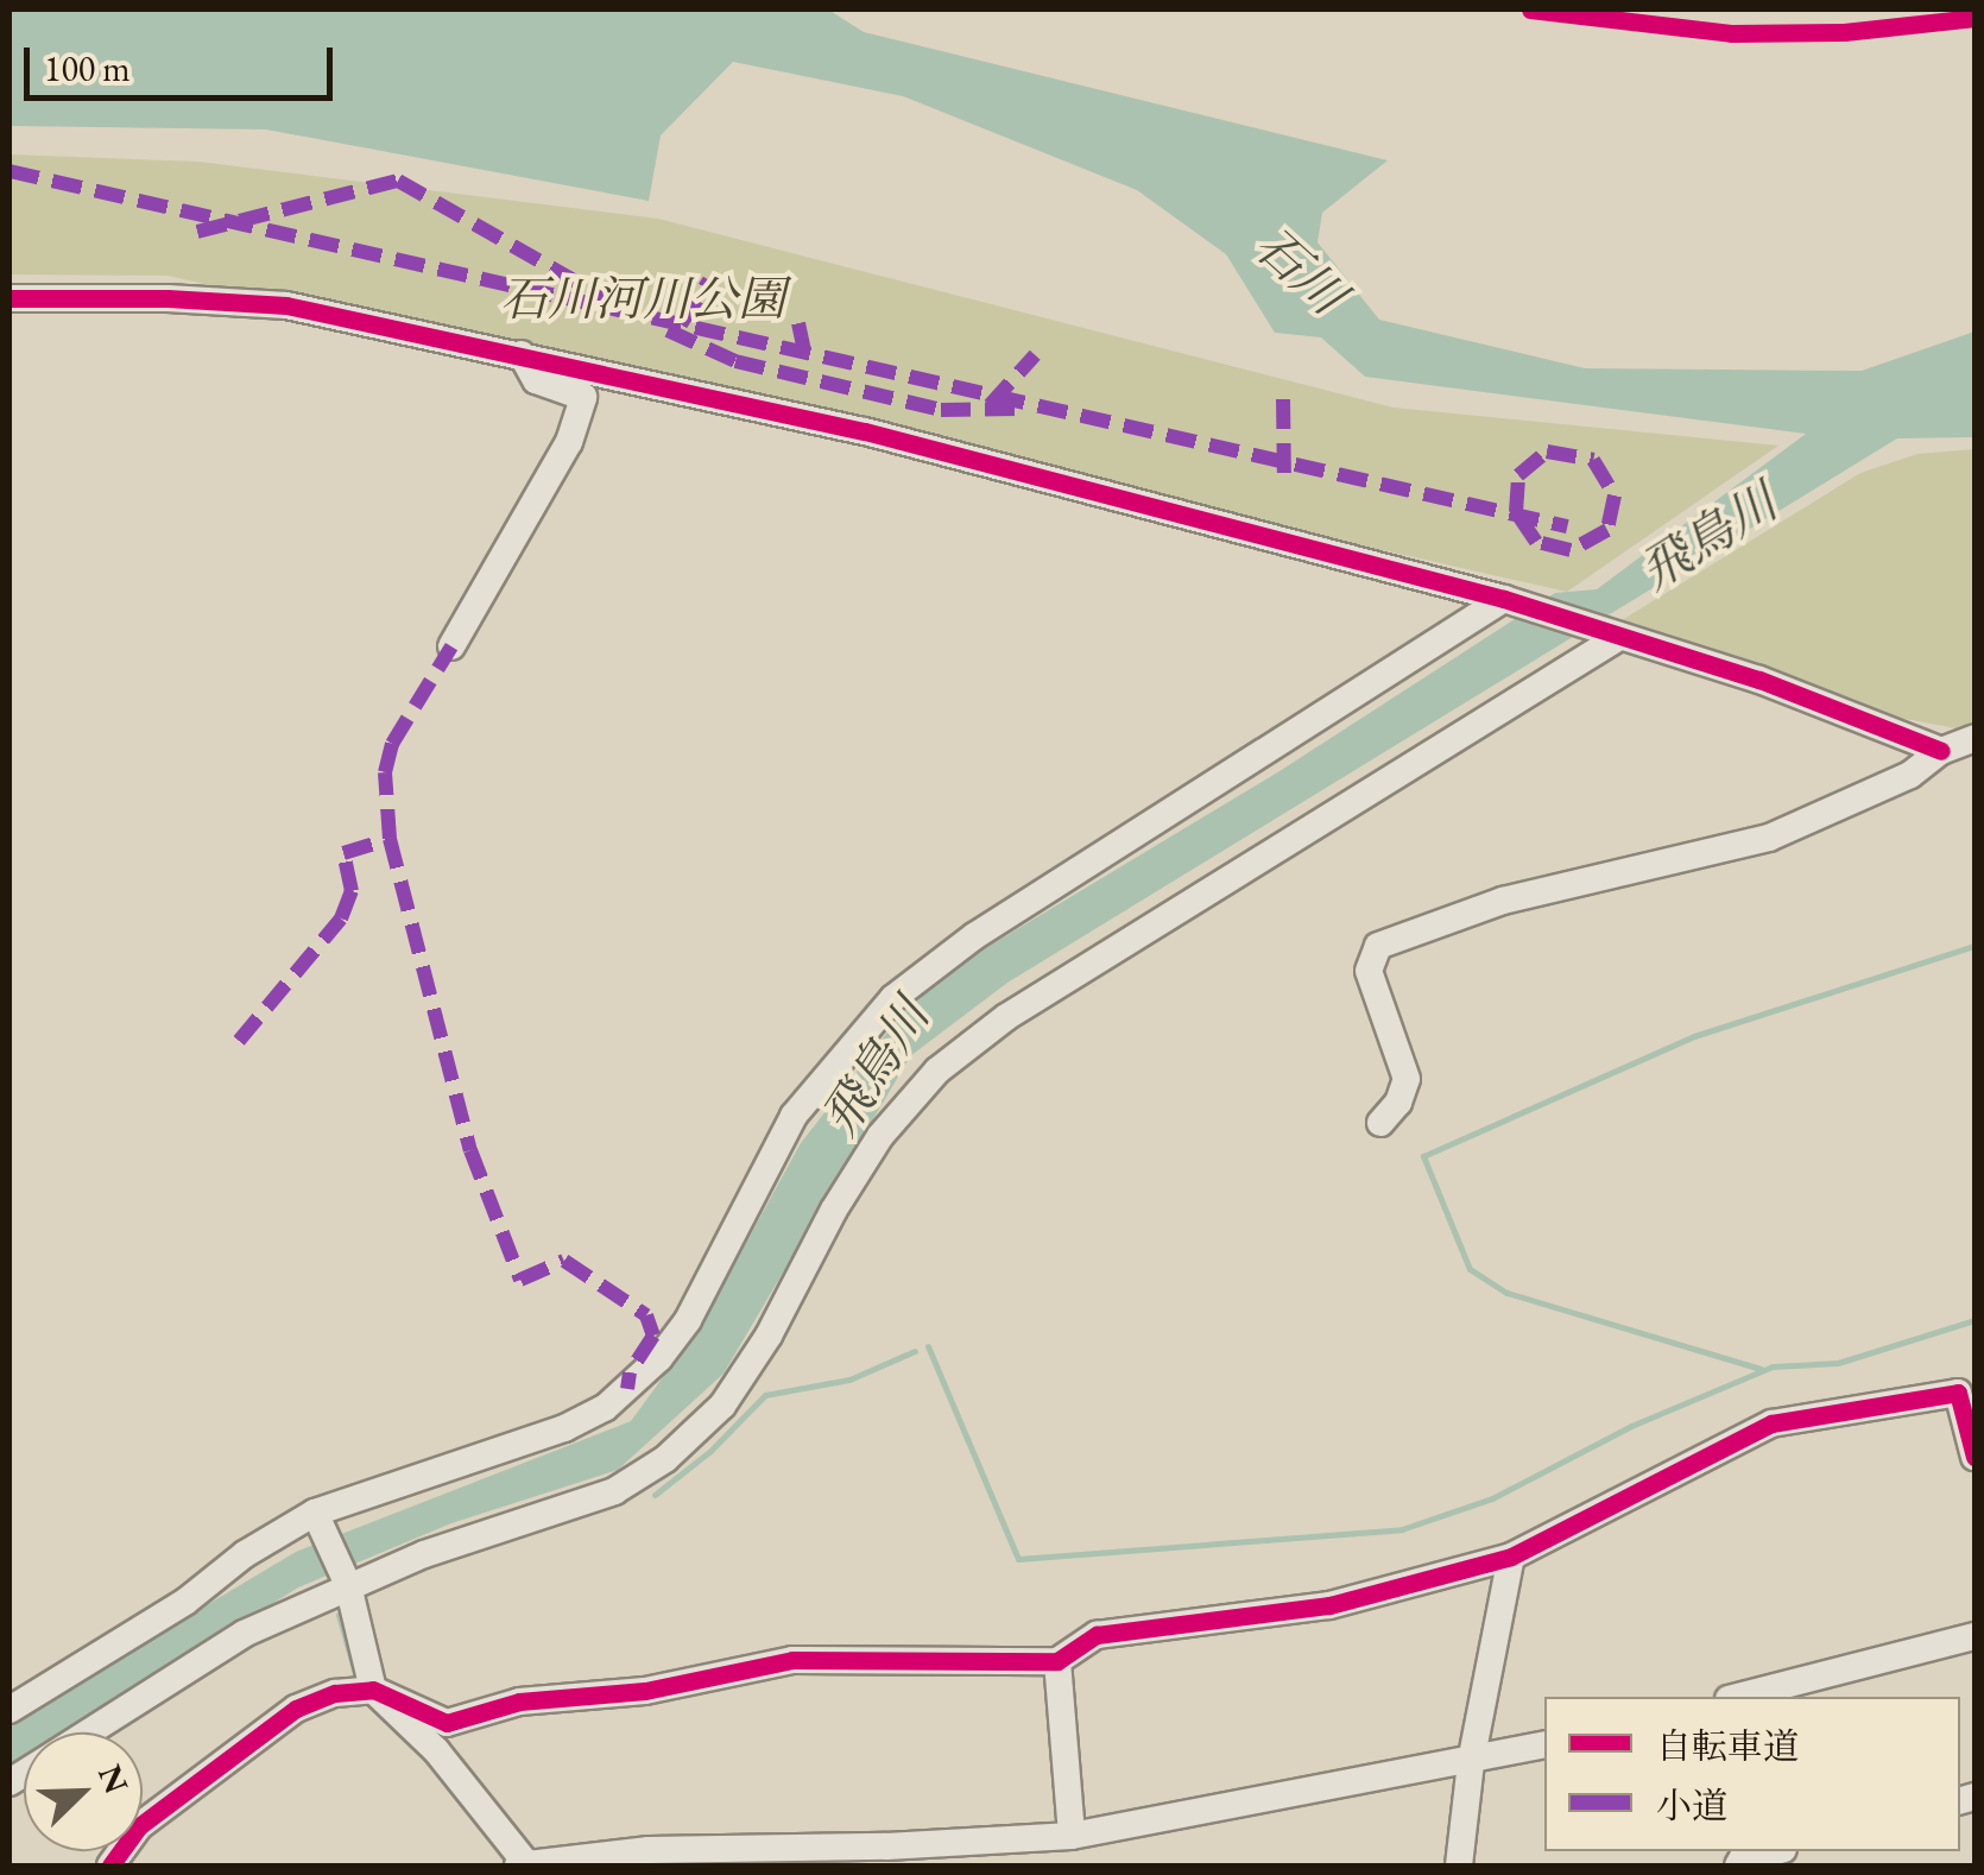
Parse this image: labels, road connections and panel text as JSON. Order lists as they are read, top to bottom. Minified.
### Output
{"water":["石川","飛鳥川"],"parks":["石川河川公園"],"legend":["自転車道","小道"],"scale_bar":"100 m","north":"top right"}
